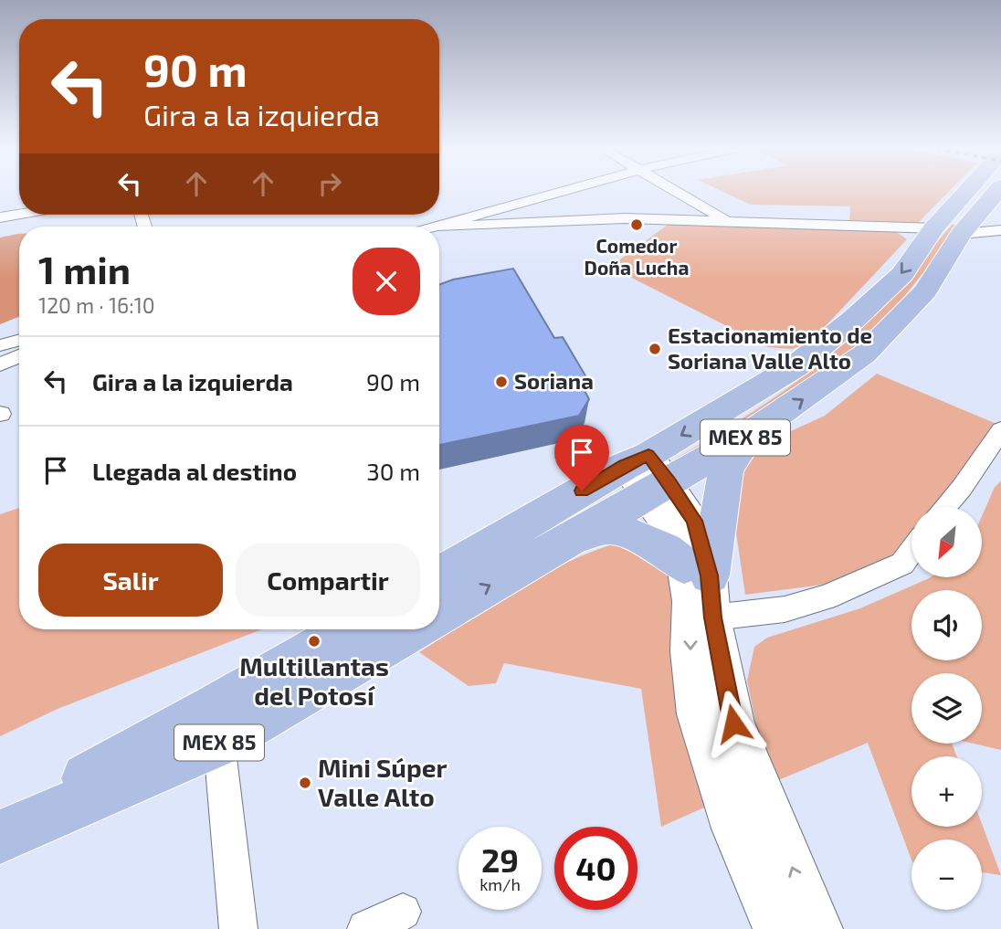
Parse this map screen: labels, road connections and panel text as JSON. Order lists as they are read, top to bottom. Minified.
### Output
{"streets":{"main road":["MEX 85"]},"places":["Comedor Doña Lucha","Estacionamiento de Soriana Valle Alto","Soriana","Multillantas del Potosí","Mini Súper Valle Alto"],"north":"bottom left","page":{"turn":["90 m","Gira a la izquierda"],"heading":["1 min","120 m · 16:10"],"list":[{"name":"Gira a la izquierda","value":"90 m"},{"name":"Llegada al destino","value":"30 m"}],"map_buttons":["+","−"],"buttons":["Salir","Compartir"],"speed":"29 km/h","limit":"40"}}
